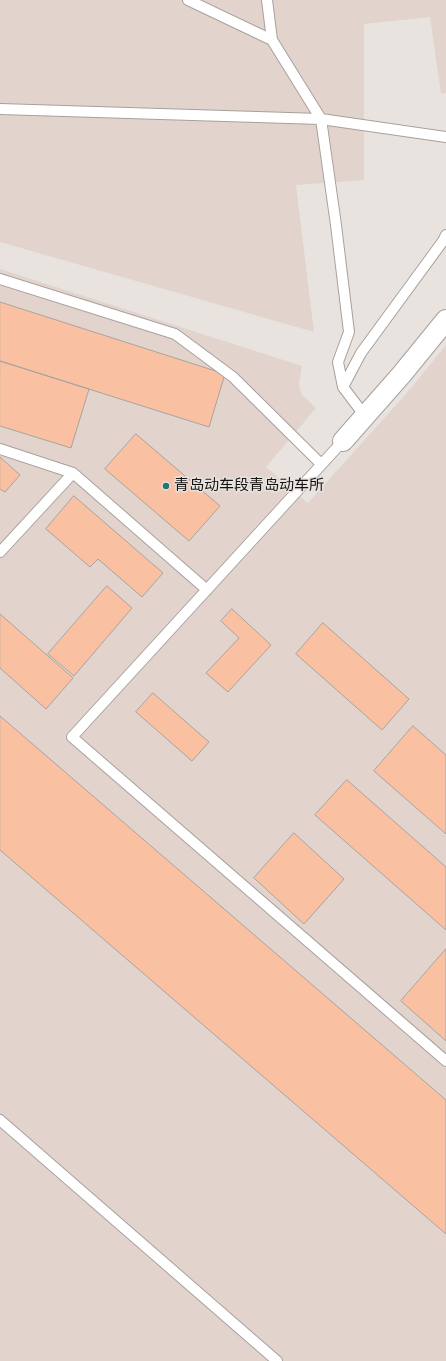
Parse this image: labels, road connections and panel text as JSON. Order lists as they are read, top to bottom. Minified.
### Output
{"places":["青岛动车段青岛动车所"]}
